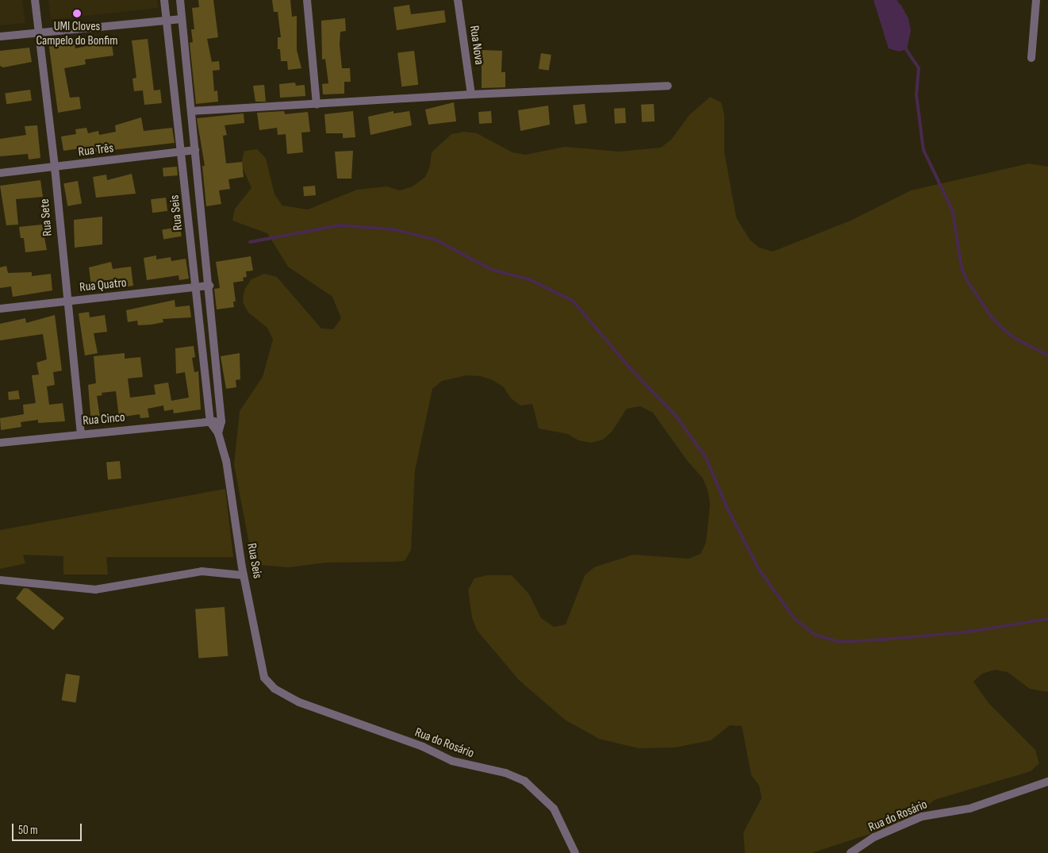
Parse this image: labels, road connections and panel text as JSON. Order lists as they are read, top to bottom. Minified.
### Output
{"streets":{"street":["Rua Nova","Rua Três","Rua Seis","Rua Sete","Rua Quatro","Rua Cinco","Rua do Rosário"]},"crossings":[["Rua Três","Rua Seis"],["Rua Três","Rua Sete"],["Rua Seis","Rua Quatro"],["Rua Seis","Rua Cinco"],["Rua Seis","Rua do Rosário"],["Rua Sete","Rua Quatro"],["Rua Sete","Rua Cinco"]],"places":["UMI Cloves Campelo do Bonfim"],"scale_bar":"50 m"}
